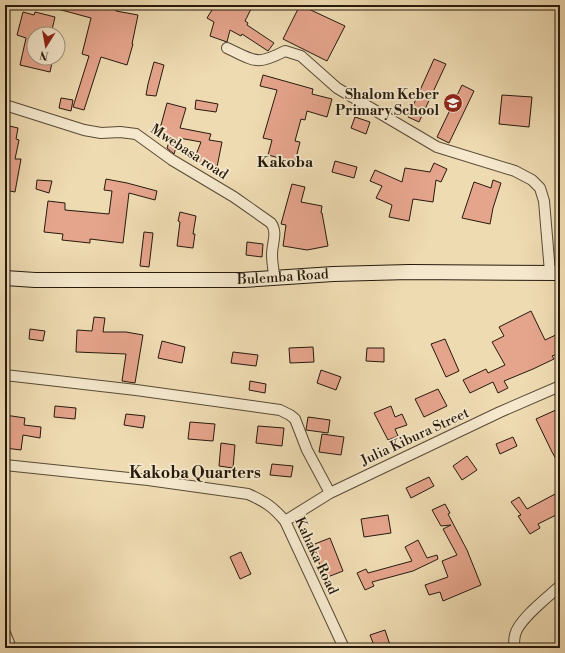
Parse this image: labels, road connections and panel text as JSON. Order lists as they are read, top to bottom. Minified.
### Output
{"streets":{"main road":["Bulemba Road"],"street":["Mwebasa road","Julia Kibura Street","Kahaka Road"]},"crossings":[["Mwebasa road","Bulemba Road"],["Julia Kibura Street","Kahaka Road"]],"districts":["Kakoba","Kakoba Quarters"],"places":{"school or university":["Shalom Keber Primary School"]},"north":"bottom"}
